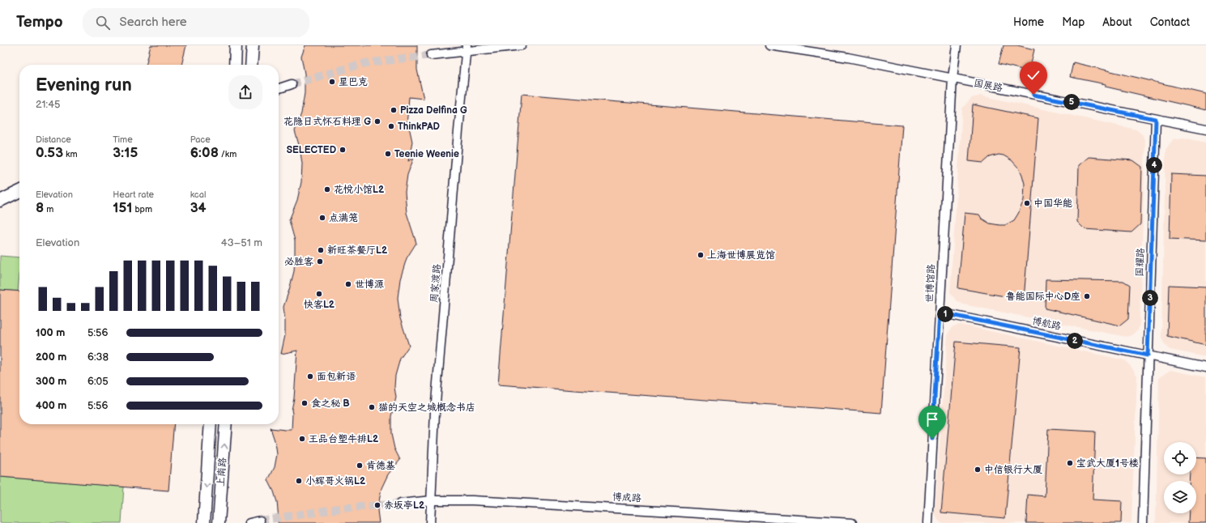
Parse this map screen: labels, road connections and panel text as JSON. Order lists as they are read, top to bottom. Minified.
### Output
{"streets":{"main road":["上南路"],"street":["国展路","国耀路","周家渡路","世博馆路","博航路","博成路"]},"crossings":[["国展路","国耀路"],["国展路","世博馆路"],["国耀路","博航路"],["周家渡路","博成路"],["世博馆路","博航路"]],"places":["星巴克","Pizza Delfina G","花隐日式怀石料理 G","ThinkPAD","SELECTED","Teenie Weenie","花悦小馆L2","中国华能","点满笼","新旺茶餐厅L2","上海世博展览馆","必胜客","世博源","快客L2","鲁能国际中心D座","面包新语","食之秘 B","猫的天空之城概念书店","王品台塑牛排L2","宝武大厦1号楼","肯德基","中信银行大厦","小辉哥火锅L2","赤坂亭L2"],"page":{"header":"Tempo","search":"Search here","nav":["Home","Map","About","Contact"],"heading":["Evening run","21:45"],"pins":["5","4","3","1","2"],"stats":[["Distance","0.53 km"],["Time","3:15"],["Pace","6:08 /km"],["Elevation","8 m"],["Heart rate","151 bpm"],["kcal","34"]],"chart":["Elevation","43–51 m"],"list":[{"name":"100 m","note":"5:56"},{"name":"200 m","note":"6:38"},{"name":"300 m","note":"6:05"},{"name":"400 m","note":"5:56"}]}}
